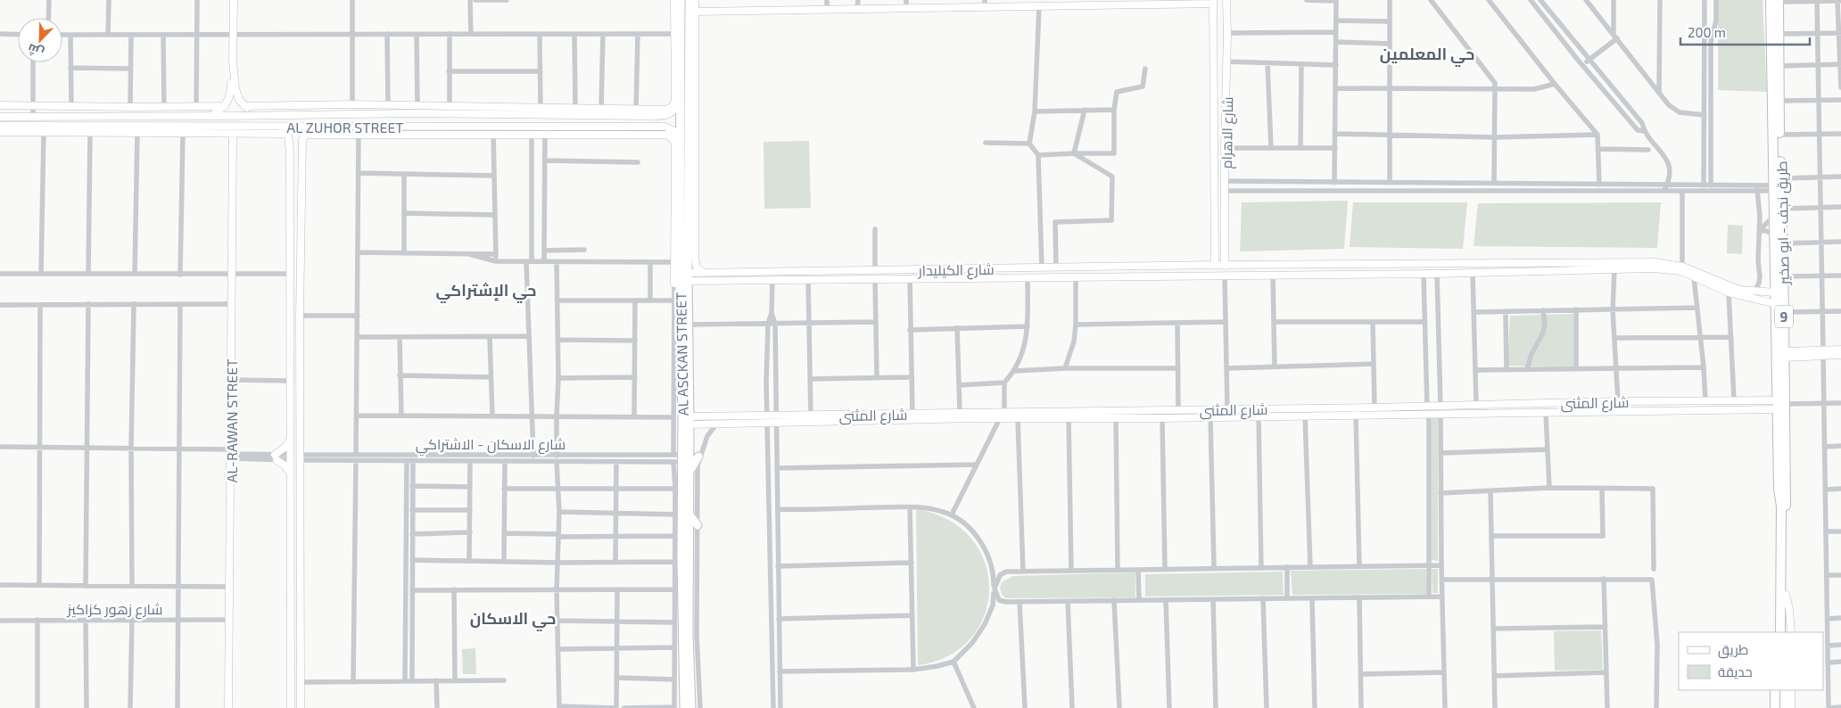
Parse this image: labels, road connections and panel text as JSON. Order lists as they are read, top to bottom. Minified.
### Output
{"streets":{"highway":["طريق نجف - ابو صخير","9"],"main road":["AL ZUHOR STREET","شارع الاهرام","شارع الكيليدار","AL ASCKAN STREET","شارع المثنى","AL-RAWAN STREET"],"street":["شارع الاسكان - الاشتراكي","شارع زهور كزاكيز"]},"crossings":[["AL ZUHOR STREET","AL ASCKAN STREET"],["شارع الاهرام","شارع الكيليدار"],["طريق نجف - ابو صخير","شارع المثنى"],["شارع الكيليدار","AL ASCKAN STREET"],["AL ASCKAN STREET","شارع المثنى"],["AL ASCKAN STREET","شارع الاسكان - الاشتراكي"],["AL-RAWAN STREET","شارع زهور كزاكيز"]],"districts":["حي المعلمین","حي الإشتراكي","حي الاسكان"],"legend":["طريق","حديقة"],"scale_bar":"200 m","north":"bottom left"}
